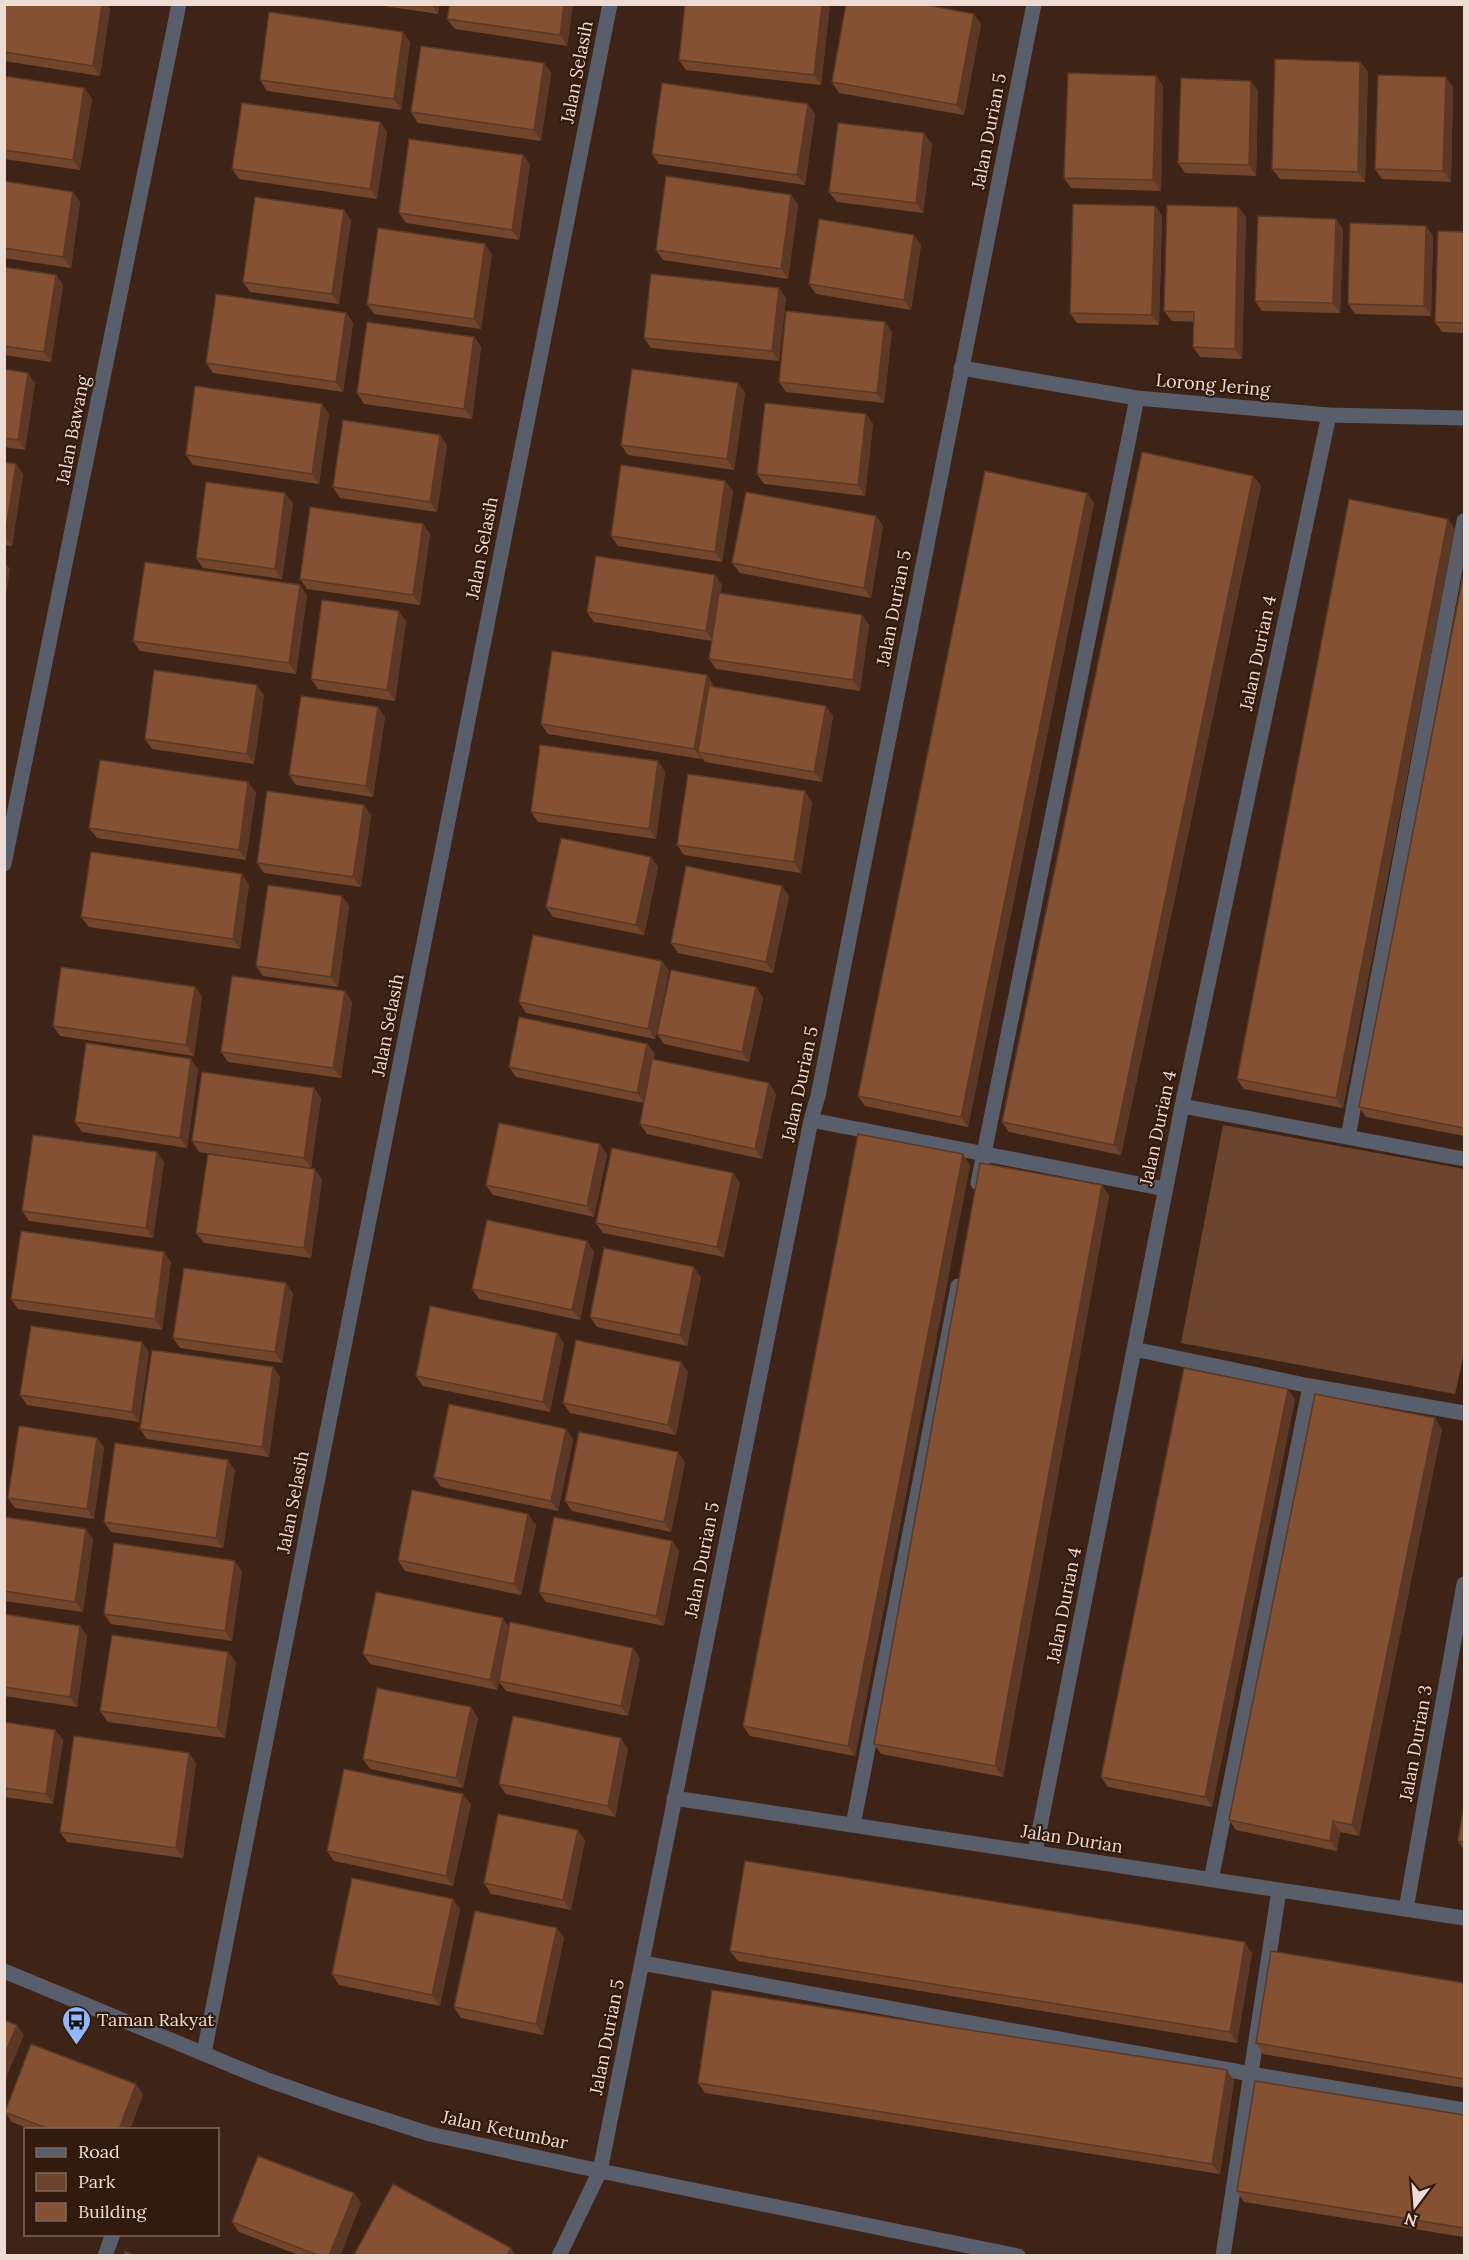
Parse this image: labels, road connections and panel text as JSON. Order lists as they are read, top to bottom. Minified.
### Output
{"streets":{"street":["Jalan Selasih","Jalan Durian 5","Lorong Jering","Jalan Bawang","Jalan Durian 4","Jalan Durian 3","Jalan Durian","Jalan Ketumbar"]},"crossings":[["Jalan Selasih","Jalan Ketumbar"],["Jalan Durian 5","Lorong Jering"],["Jalan Durian 5","Jalan Durian"],["Jalan Durian 5","Jalan Ketumbar"],["Lorong Jering","Jalan Durian 4"],["Jalan Durian 4","Jalan Durian"],["Jalan Durian 3","Jalan Durian"]],"places":{"bus stop":["Taman Rakyat"]},"legend":["Road","Park","Building"],"north":"bottom"}
